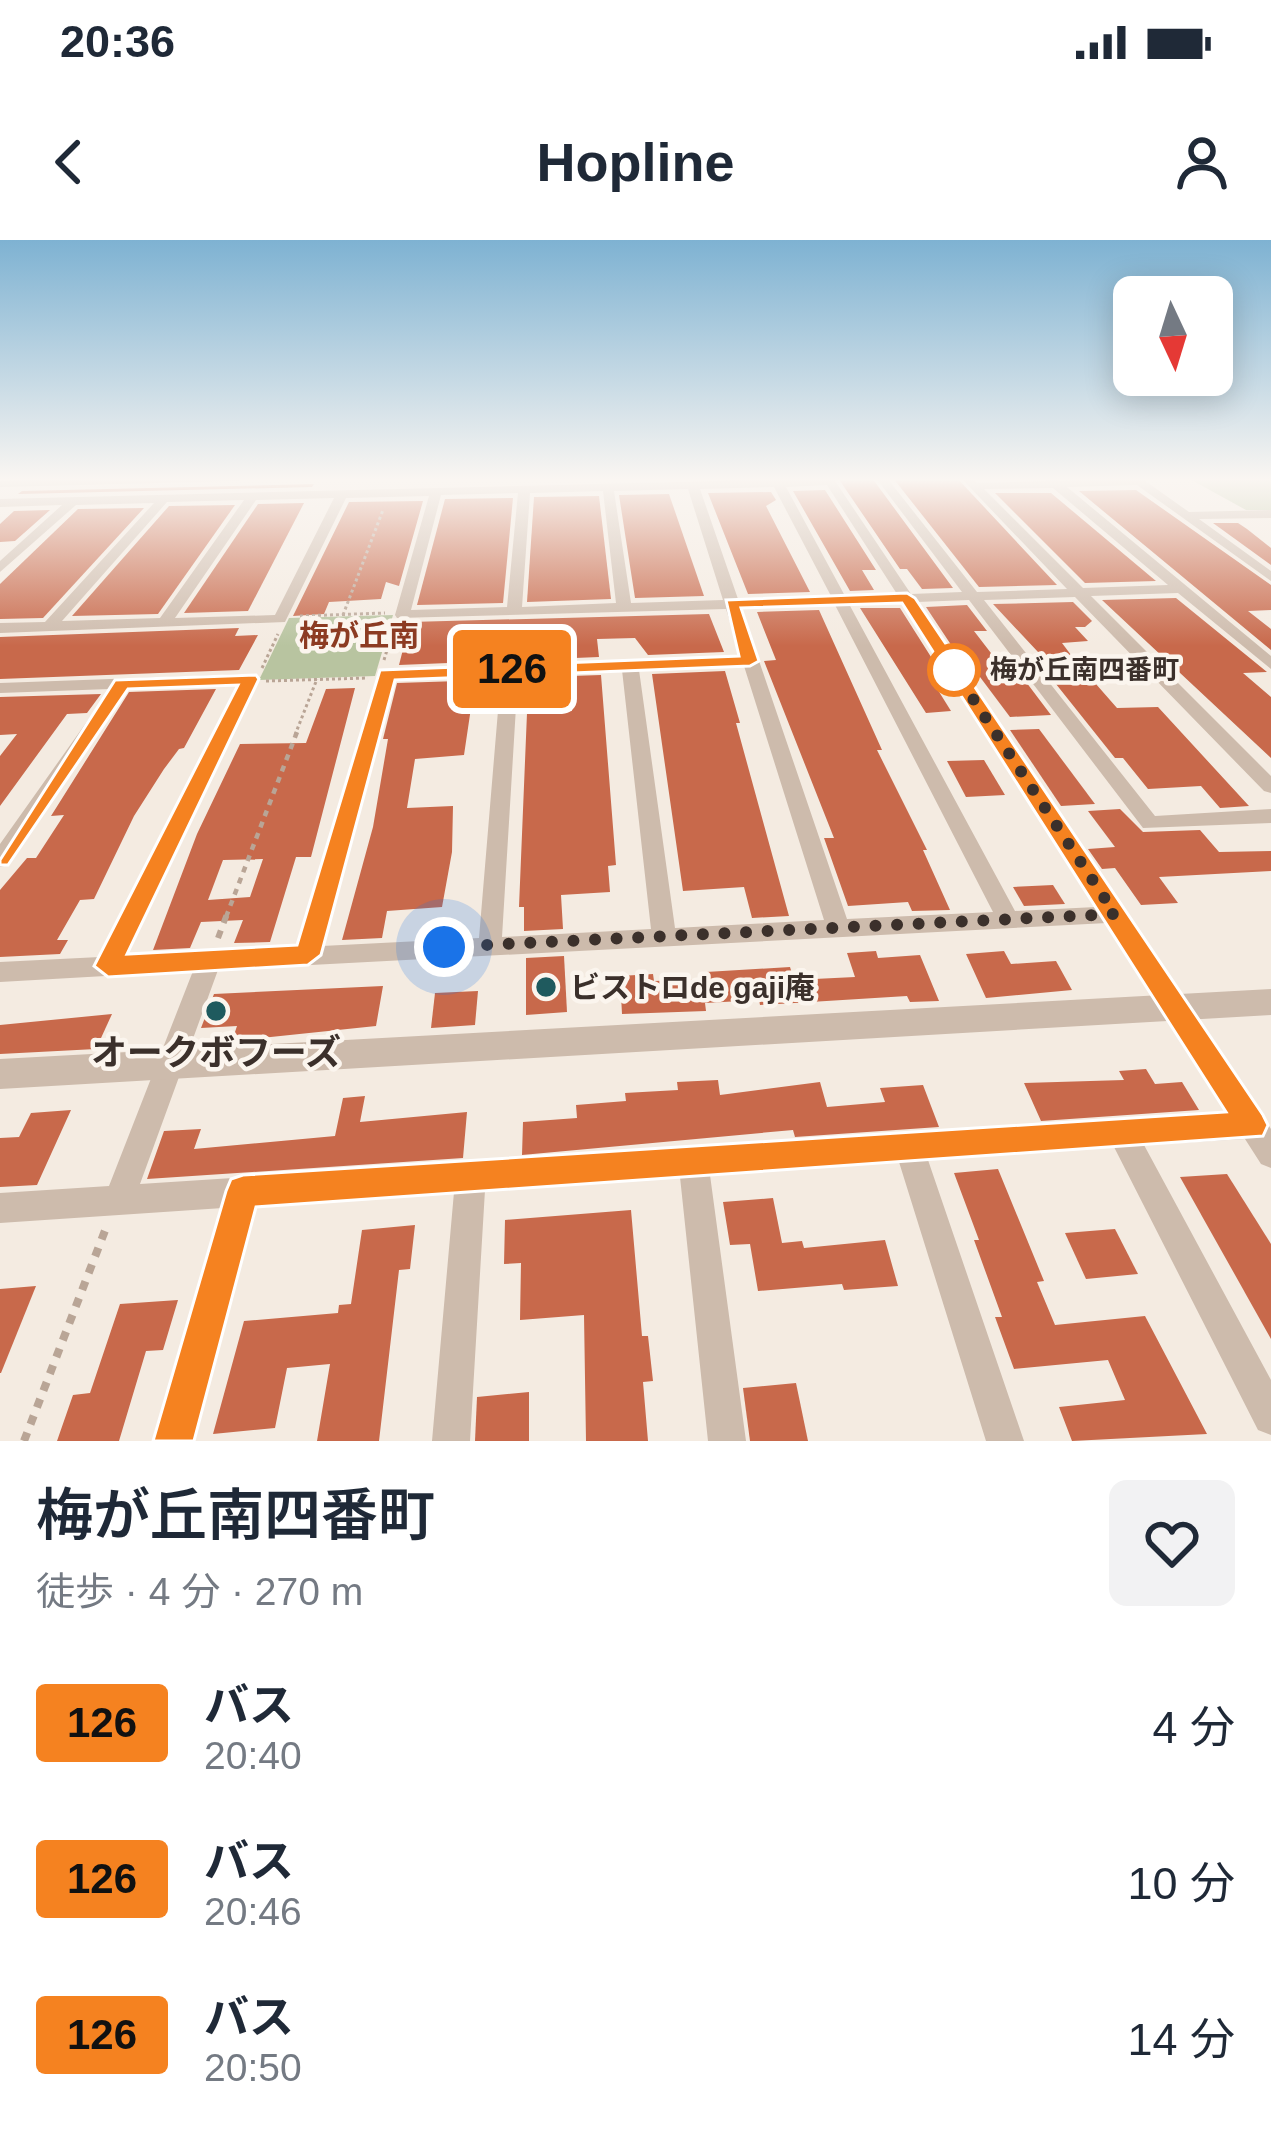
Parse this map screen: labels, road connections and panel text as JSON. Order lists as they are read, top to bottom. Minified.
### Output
{"districts":["梅が丘南"],"places":["梅が丘南四番町","ビストロde gaji庵","オークボフーズ"],"lines":["bus line 126"],"north":"bottom","page":{"status":"20:36","header":"Hopline","on_map":"126","heading":["梅が丘南四番町","徒歩 · 4 分 · 270 m"],"list":[{"mark":"126","name":"バス","note":"20:40","value":"4 分"},{"mark":"126","name":"バス","note":"20:46","value":"10 分"},{"mark":"126","name":"バス","note":"20:50","value":"14 分"}]}}
